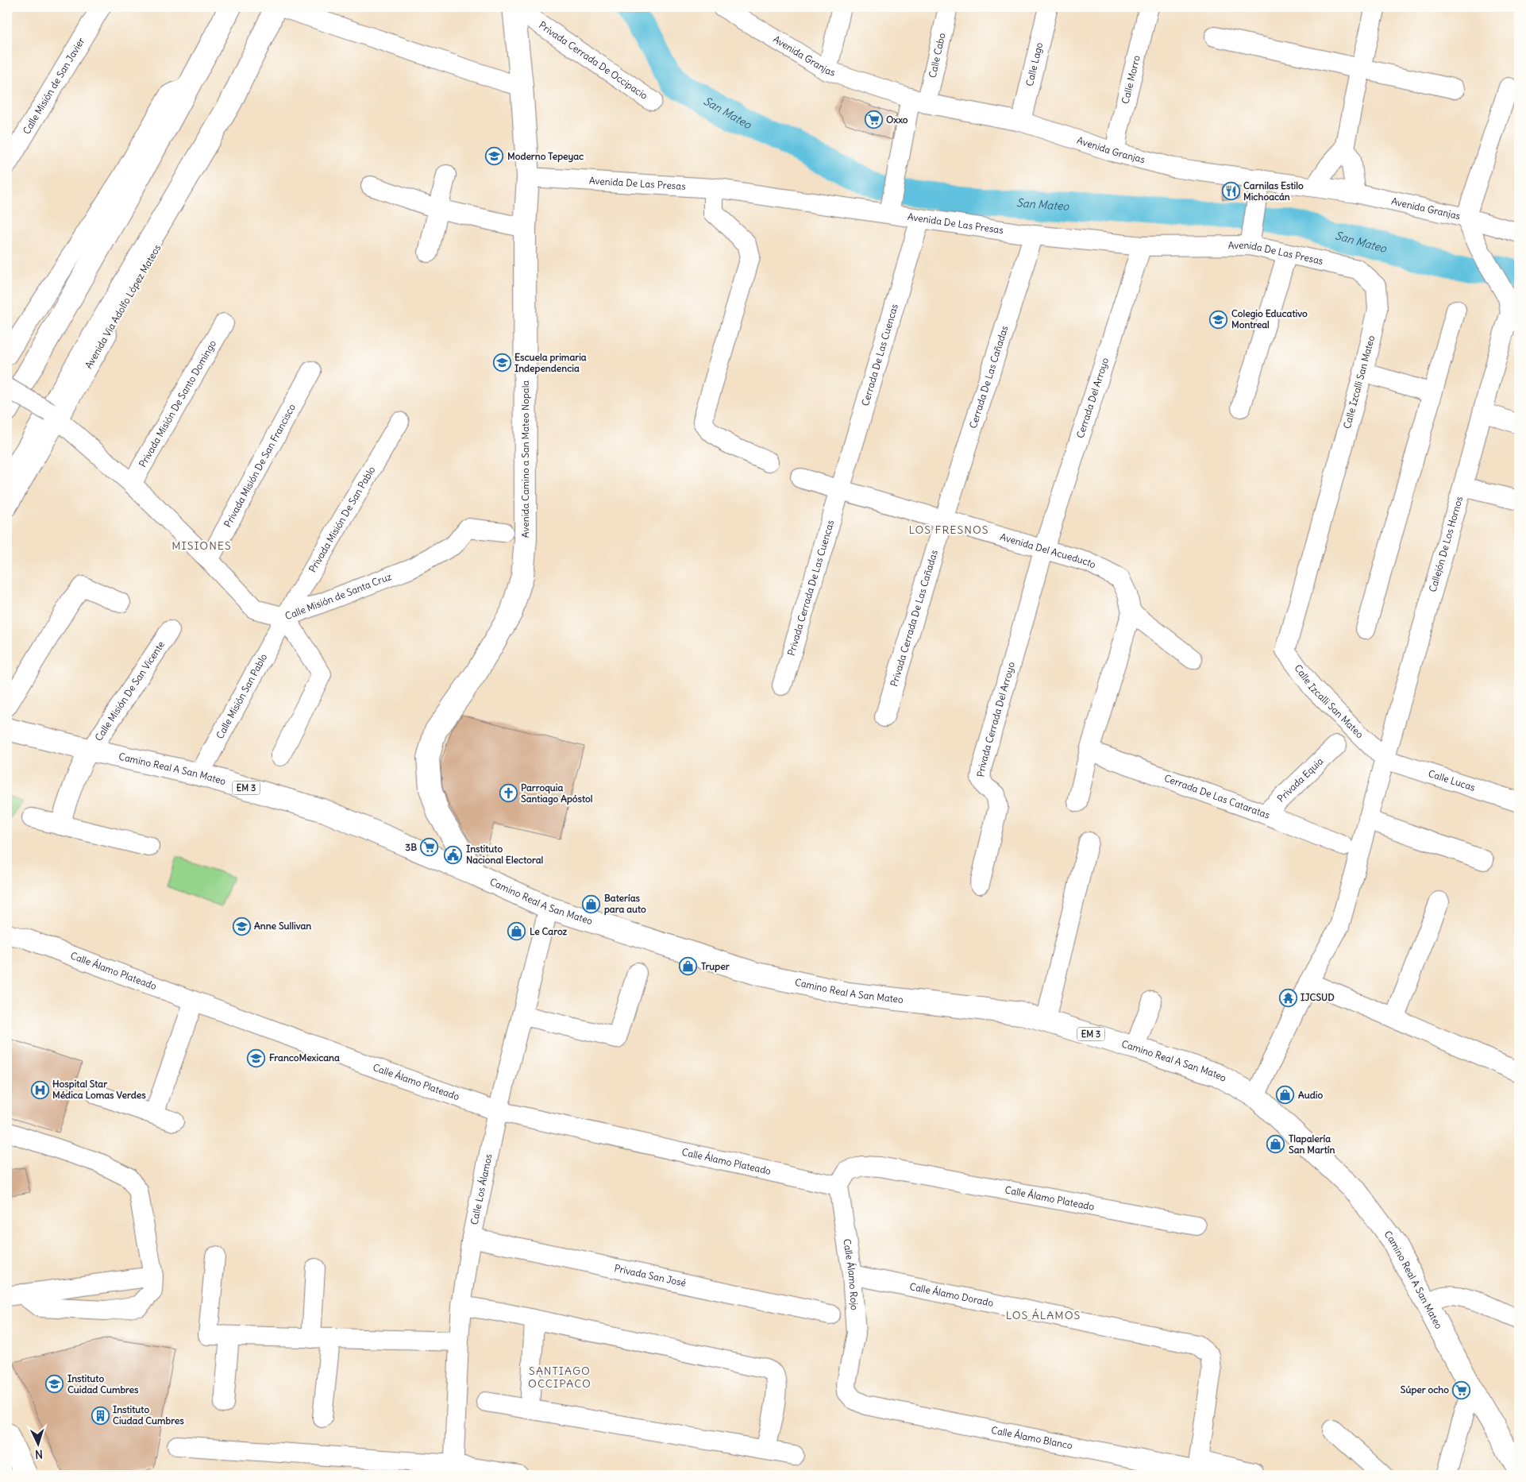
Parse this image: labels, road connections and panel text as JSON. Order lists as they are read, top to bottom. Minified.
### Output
{"streets":{"main road":["Avenida Via Adolfo López Mateos","Avenida Camino a San Mateo Nopala","Camino Real A San Mateo","EM 3"],"street":["Calle Cabo","Avenida Granjas","Privada Cerrada De Occipacio","Calle Lago","Calle Morro","Calle Misión de San Javier","Avenida De Las Presas","Cerrada De Las Cuencas","Cerrada De Las Cañadas","Calle Izcalli San Mateo","Cerrada Del Arroyo","Privada Misión De Santo Domingo","Privada Misión De San Francisco","Privada Misión De San Pablo","Callejón De Los Hornos","Avenida Del Acueducto","Privada Cerrada De Las Cuencas","Calle Misión de Santa Cruz","Privada Cerrada De Las Cañadas","Calle Misión De San Vicente","Calle Misión San Pablo","Privada Cerrada Del Arroyo","Privada Equia","Calle Lucas","Cerrada De Las Cataratas","Calle Álamo Plateado","Calle Los Álamos","Privada San José","Calle Álamo Rojo","Calle Álamo Dorado","Calle Álamo Blanco"]},"crossings":[["Calle Cabo","Avenida Granjas"],["Calle Cabo","Avenida De Las Presas"],["Avenida Granjas","Calle Lago"],["Avenida Granjas","Calle Morro"],["Avenida Granjas","Callejón De Los Hornos"],["Privada Cerrada De Occipacio","Avenida Camino a San Mateo Nopala"],["Avenida De Las Presas","Cerrada De Las Cuencas"],["Avenida De Las Presas","Cerrada De Las Cañadas"],["Avenida De Las Presas","Calle Izcalli San Mateo"],["Avenida De Las Presas","Cerrada Del Arroyo"],["Avenida De Las Presas","Avenida Camino a San Mateo Nopala"],["Avenida Via Adolfo López Mateos","Calle Misión de Santa Cruz"],["Cerrada De Las Cuencas","Avenida Del Acueducto"],["Cerrada De Las Cuencas","Privada Cerrada De Las Cuencas"],["Cerrada De Las Cañadas","Avenida Del Acueducto"],["Cerrada De Las Cañadas","Privada Cerrada De Las Cañadas"],["Calle Izcalli San Mateo","Callejón De Los Hornos"],["Calle Izcalli San Mateo","Calle Lucas"],["Cerrada Del Arroyo","Avenida Del Acueducto"],["Cerrada Del Arroyo","Privada Cerrada Del Arroyo"],["Privada Misión De Santo Domingo","Calle Misión de Santa Cruz"],["Avenida Camino a San Mateo Nopala","Camino Real A San Mateo"],["Privada Misión De San Francisco","Calle Misión de Santa Cruz"],["Privada Misión De San Pablo","Calle Misión de Santa Cruz"],["Privada Misión De San Pablo","Calle Misión San Pablo"],["Callejón De Los Hornos","Calle Lucas"],["Avenida Del Acueducto","Privada Cerrada De Las Cuencas"],["Avenida Del Acueducto","Privada Cerrada De Las Cañadas"],["Avenida Del Acueducto","Privada Cerrada Del Arroyo"],["Avenida Del Acueducto","Cerrada De Las Cataratas"],["Calle Misión de Santa Cruz","Calle Misión San Pablo"],["Calle Misión De San Vicente","Camino Real A San Mateo"],["Calle Misión San Pablo","Camino Real A San Mateo"],["Camino Real A San Mateo","Calle Los Álamos"],["Privada Equia","Cerrada De Las Cataratas"],["Calle Álamo Plateado","Calle Los Álamos"],["Calle Álamo Plateado","Calle Álamo Rojo"],["Calle Los Álamos","Privada San José"],["Calle Álamo Rojo","Calle Álamo Dorado"],["Calle Álamo Rojo","Calle Álamo Blanco"],["Calle Álamo Dorado","Calle Álamo Blanco"]],"districts":["LOS FRESNOS","MISIONES","LOS ÁLAMOS","SANTIAGO OCCIPACO"],"water":["San Mateo"],"places":{"supermarket":["Oxxo","3B","Súper ocho"],"school or university":["Moderno Tepeyac","Colegio Educativo Montreal","Escuela primaria Independencia","Anne Sullivan","FrancoMexicana","Instituto Cuidad Cumbres"],"restaurant":["Carnilas Estilo Michoacán"],"church":["Parroquia Santiago Apóstol"],"public building":["Instituto Nacional Electoral"],"shop":["Baterías para auto","Le Caroz","Truper","Audio","Tlapalería San Martín"],"temple":["IJCSUD"],"hospital":["Hospital Star Médica Lomas Verdes"],"building":["Instituto Ciudad Cumbres"]},"north":"bottom"}
